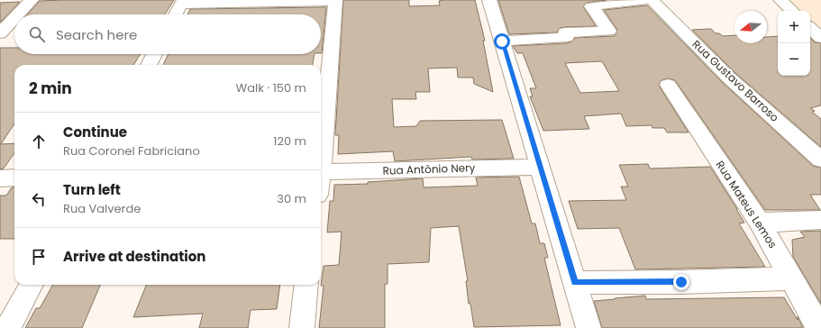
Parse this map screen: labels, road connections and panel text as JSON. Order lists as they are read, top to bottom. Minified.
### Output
{"streets":{"street":["Rua Gustavo Barroso","Rua Antônio Nery","Rua Mateus Lemos"]},"north":"left","page":{"map_buttons":["+","−"],"search":"Search here","heading":["2 min","Walk · 150 m"],"list":[["Continue","Rua Coronel Fabriciano","120 m"],["Turn left","Rua Valverde","30 m"],"Arrive at destination"]}}
